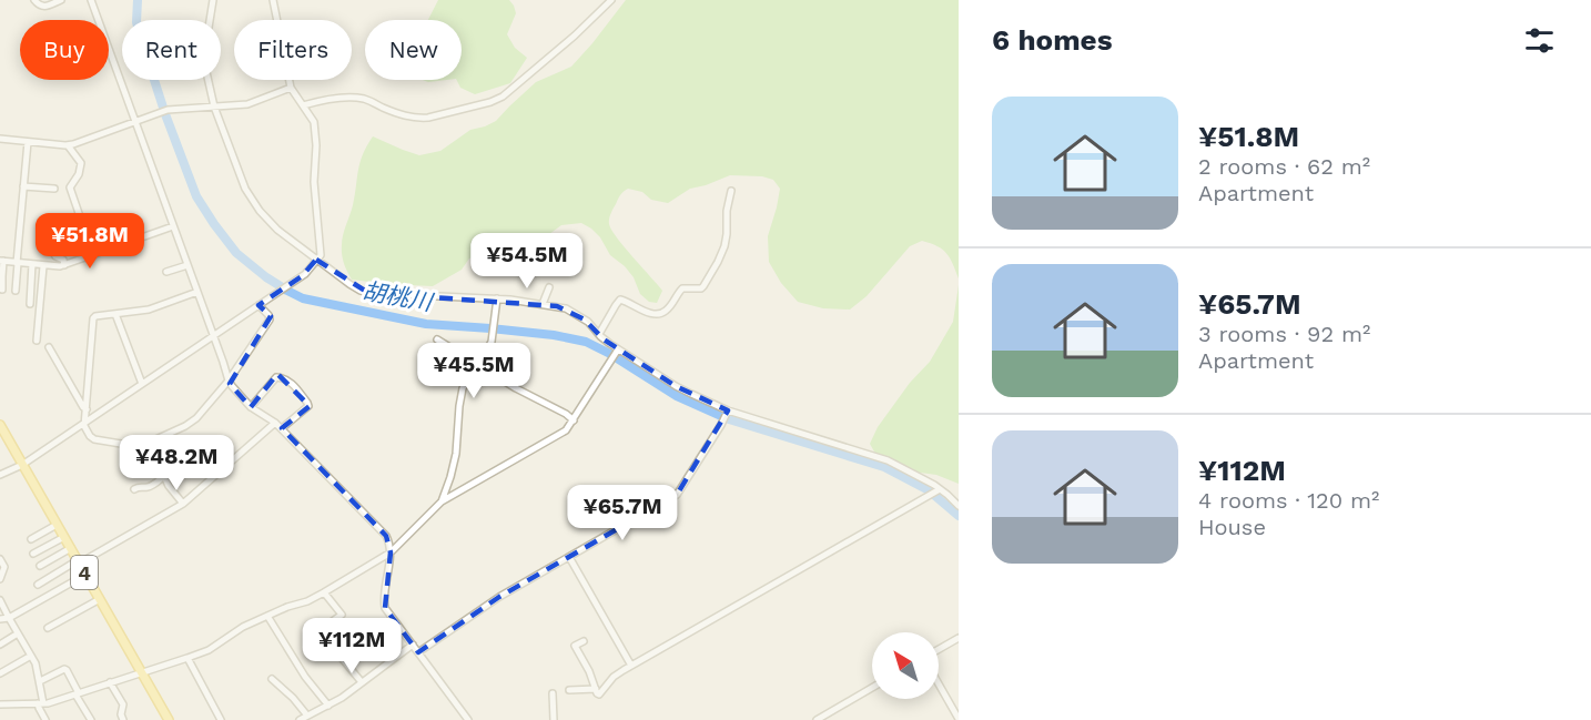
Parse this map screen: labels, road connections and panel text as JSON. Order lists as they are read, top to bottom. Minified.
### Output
{"streets":{"main road":["4"]},"water":["胡桃川"],"north":"top left","page":{"heading":"6 homes","chip":["Buy","Rent","Filters","New"],"list":[{"name":"¥51.8M","note":"2 rooms · 62 m² · Apartment"},{"name":"¥65.7M","note":"3 rooms · 92 m² · Apartment"},{"name":"¥112M","note":"4 rooms · 120 m² · House"}],"price":["¥51.8M","¥54.5M","¥45.5M","¥48.2M","¥65.7M","¥112M"]}}
